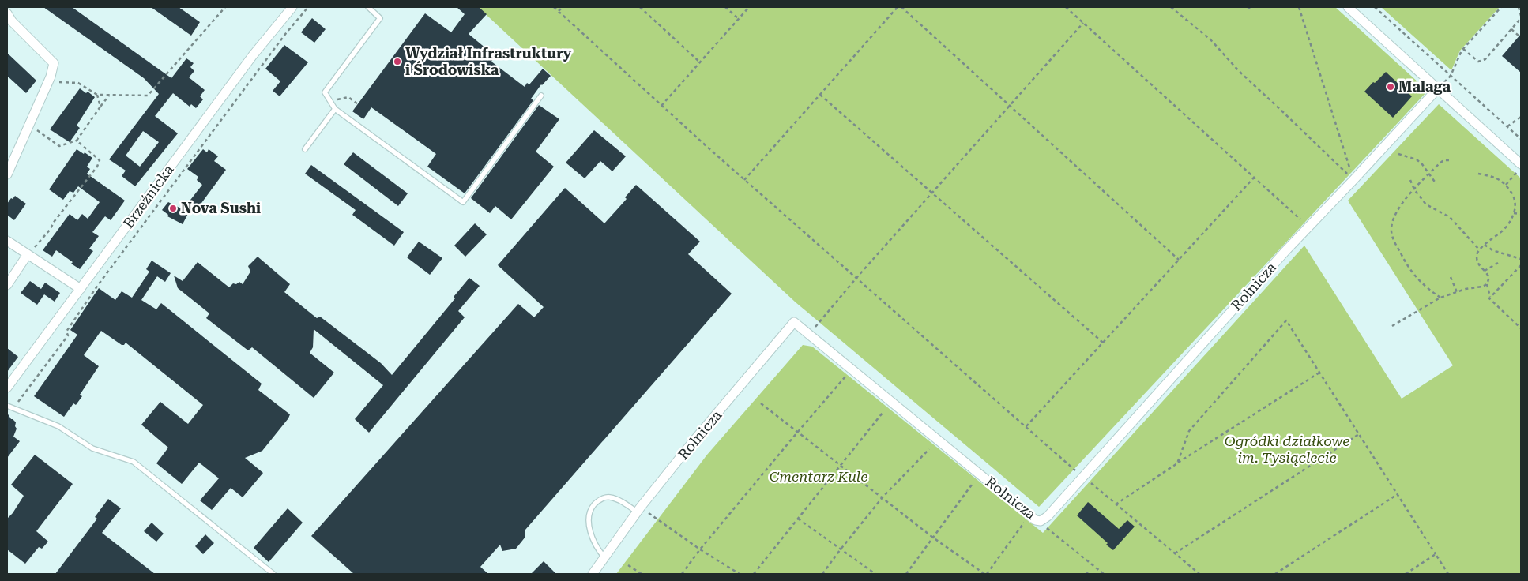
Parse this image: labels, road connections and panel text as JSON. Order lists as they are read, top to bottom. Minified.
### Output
{"streets":{"street":["Brzeźnicka","Rolnicza"]},"parks":["Ogródki działkowe im. Tysiąclecie","Cmentarz Kule"],"places":["Wydział Infrastruktury i Środowiska","Malaga","Nova Sushi"]}
